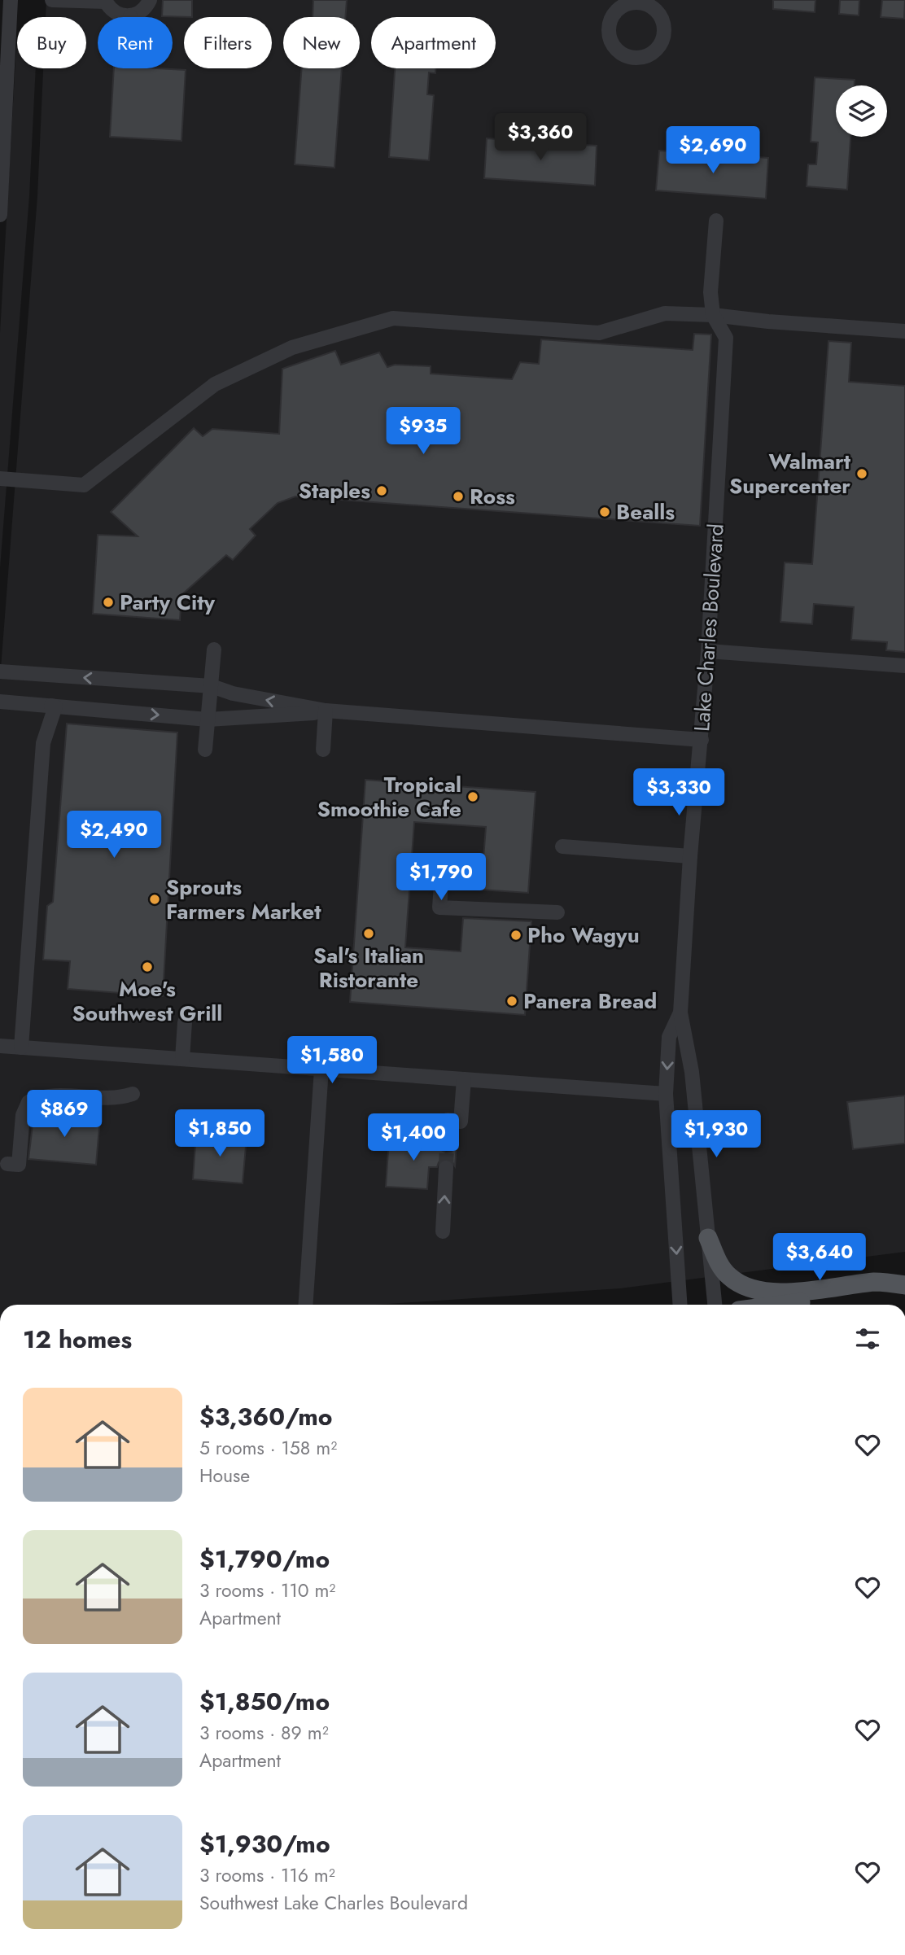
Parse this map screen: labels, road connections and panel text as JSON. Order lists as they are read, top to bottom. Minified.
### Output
{"streets":{"street":["Lake Charles Boulevard"]},"places":["Walmart Supercenter","Staples","Ross","Bealls","Party City","Tropical Smoothie Cafe","Sprouts Farmers Market","Sal's Italian Ristorante","Pho Wagyu","Moe's Southwest Grill","Panera Bread"],"page":{"chip":["Buy","Rent","Filters","New","Apartment"],"price":["$3,360","$2,690","$935","$3,330","$2,490","$1,790","$1,580","$869","$1,850","$1,930","$1,400","$3,640"],"heading":"12 homes","list":[{"name":"$3,360/mo","note":"5 rooms · 158 m² · House"},{"name":"$1,790/mo","note":"3 rooms · 110 m² · Apartment"},{"name":"$1,850/mo","note":"3 rooms · 89 m² · Apartment"},{"name":"$1,930/mo","note":"3 rooms · 116 m² · Southwest Lake Charles Boulevard"}]}}
